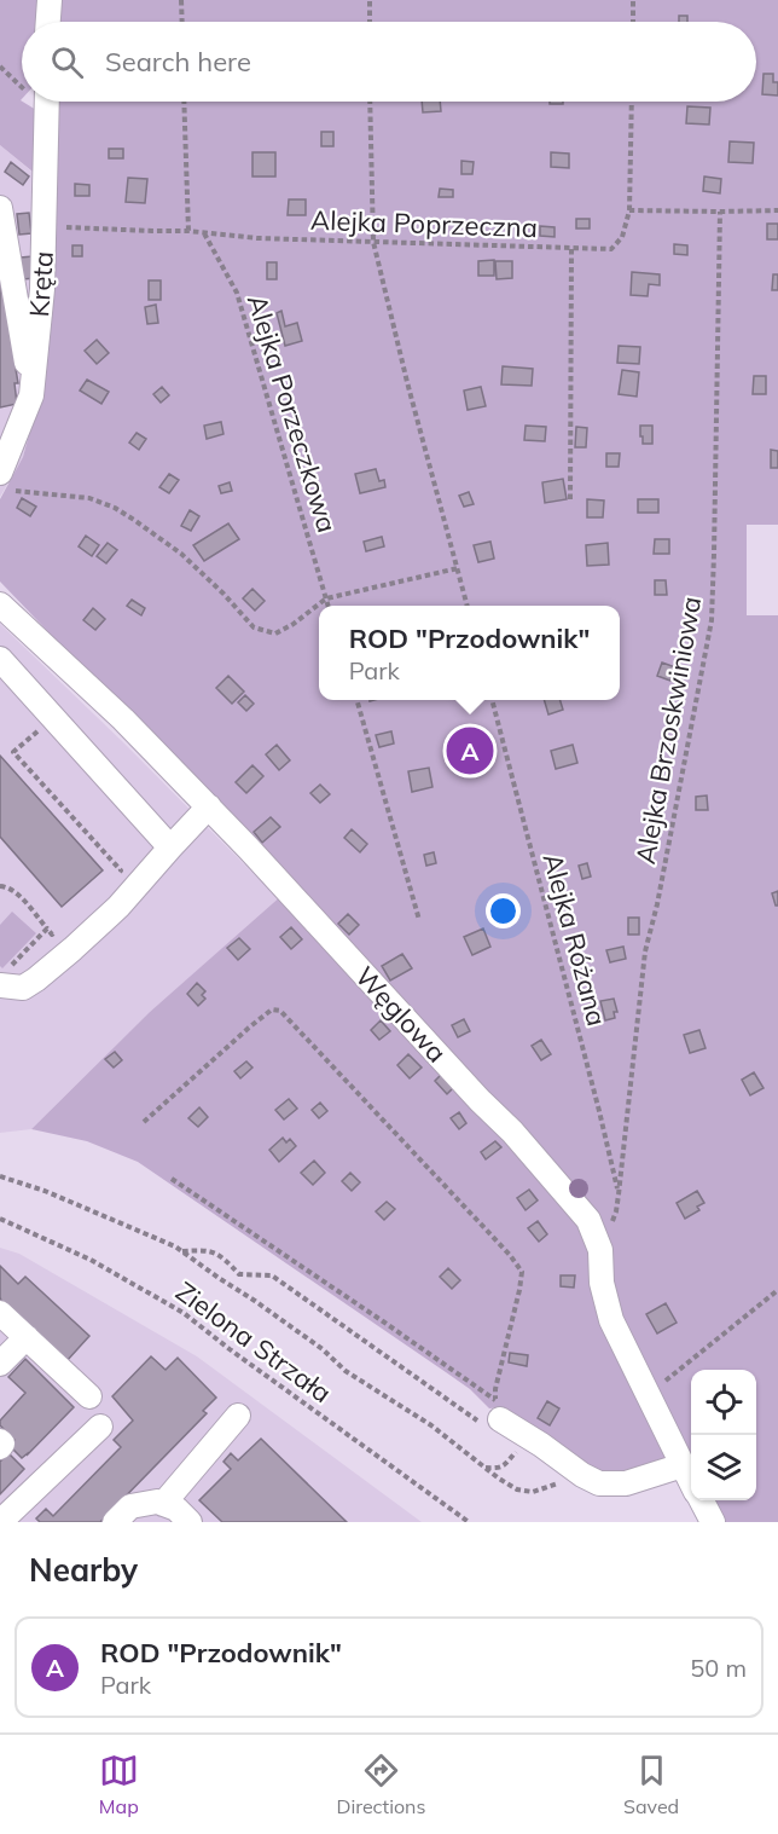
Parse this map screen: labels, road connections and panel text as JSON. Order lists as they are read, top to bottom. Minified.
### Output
{"streets":{"street":["Kręta","Węglowa"],"path":["Alejka Poprzeczna","Alejka Porzeczkowa","Alejka Brzoskwiniowa","Alejka Różana","Zielona Strzała"]},"crossings":[["Alejka Poprzeczna","Kręta"],["Alejka Poprzeczna","Alejka Porzeczkowa"],["Alejka Brzoskwiniowa","Alejka Różana"],["Alejka Brzoskwiniowa","Węglowa"]],"page":{"search":"Search here","popup":["ROD \"Przodownik\"","Park"],"pins":"A","heading":"Nearby","list":[{"mark":"A","name":"ROD \"Przodownik\"","note":"Park","value":"50 m"}],"nav":["Map","Directions","Saved"]}}
